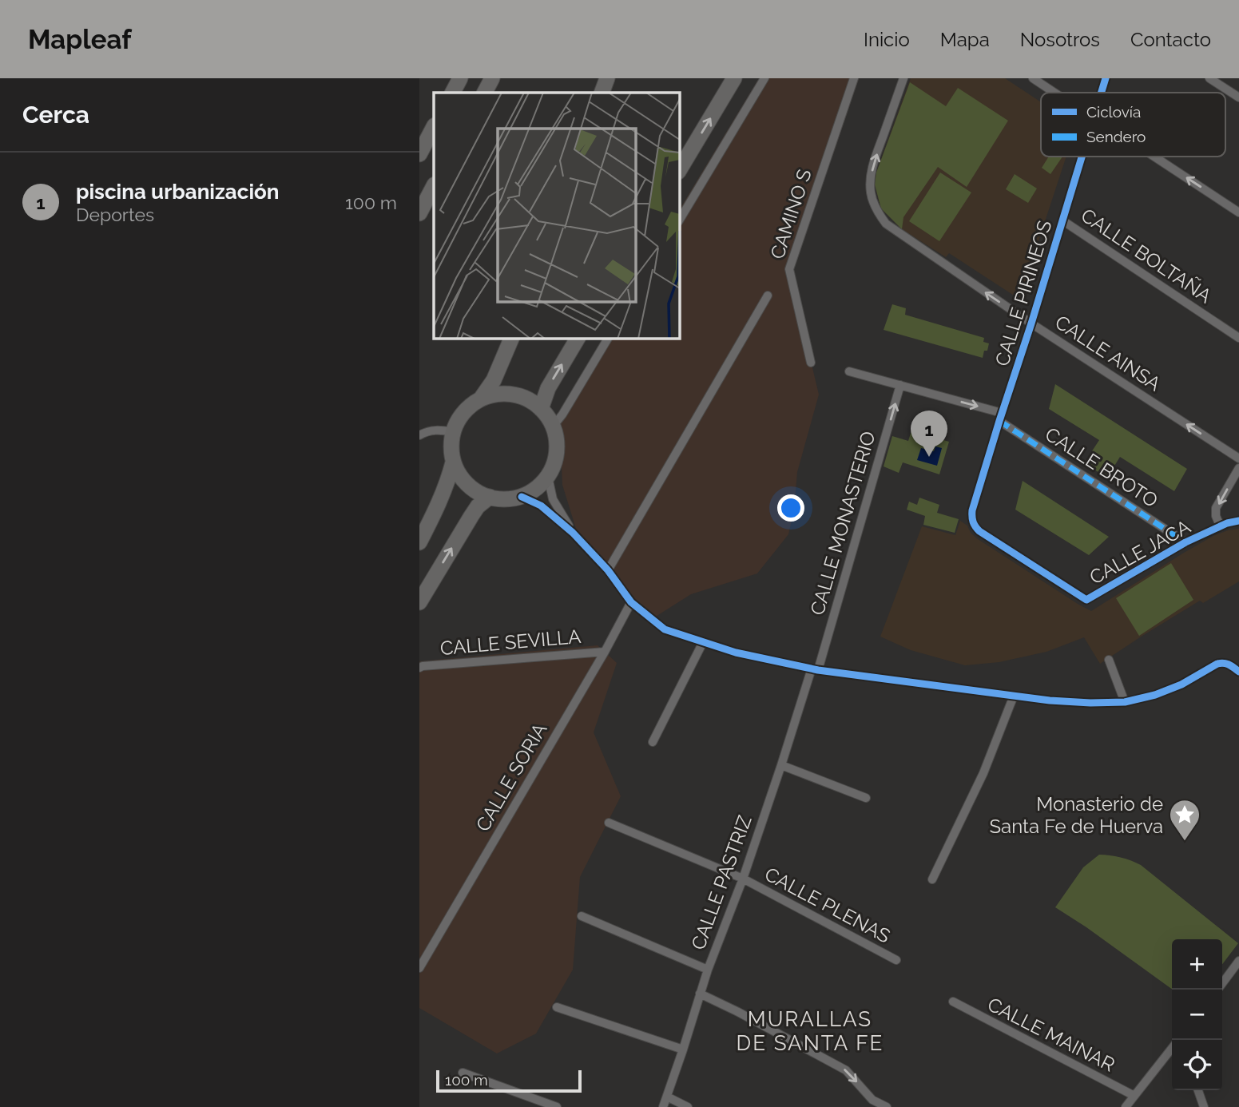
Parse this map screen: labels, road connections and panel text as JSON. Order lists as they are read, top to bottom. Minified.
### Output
{"streets":{"street":["CAMINO S","CALLE BOLTAÑA","CALLE PIRINEOS","CALLE AINSA","CALLE BROTO","CALLE MONASTERIO","CALLE JACA","CALLE SEVILLA","CALLE SORIA","CALLE PASTRIZ","CALLE PLENAS","CALLE MAINAR"]},"crossings":[["CALLE BOLTAÑA","CALLE PIRINEOS"],["CALLE PIRINEOS","CALLE AINSA"],["CALLE PIRINEOS","CALLE BROTO"],["CALLE PIRINEOS","CALLE JACA"],["CALLE BROTO","CALLE MONASTERIO"],["CALLE BROTO","CALLE JACA"],["CALLE MONASTERIO","CALLE PASTRIZ"],["CALLE SEVILLA","CALLE SORIA"],["CALLE PASTRIZ","CALLE PLENAS"]],"one_way":["CALLE AINSA","CALLE MONASTERIO"],"districts":["MURALLAS DE SANTA FE"],"places":{"place":["Monasterio de Santa Fe de Huerva"]},"legend":["Ciclovía","Sendero"],"scale_bar":"100 m","page":{"header":"Mapleaf","nav":["Inicio","Mapa","Nosotros","Contacto"],"heading":"Cerca","list":[{"mark":"1","name":"piscina urbanización","note":"Deportes","value":"100 m"}],"pins":"1","map_buttons":["+","−"],"scale":"100 m"}}
